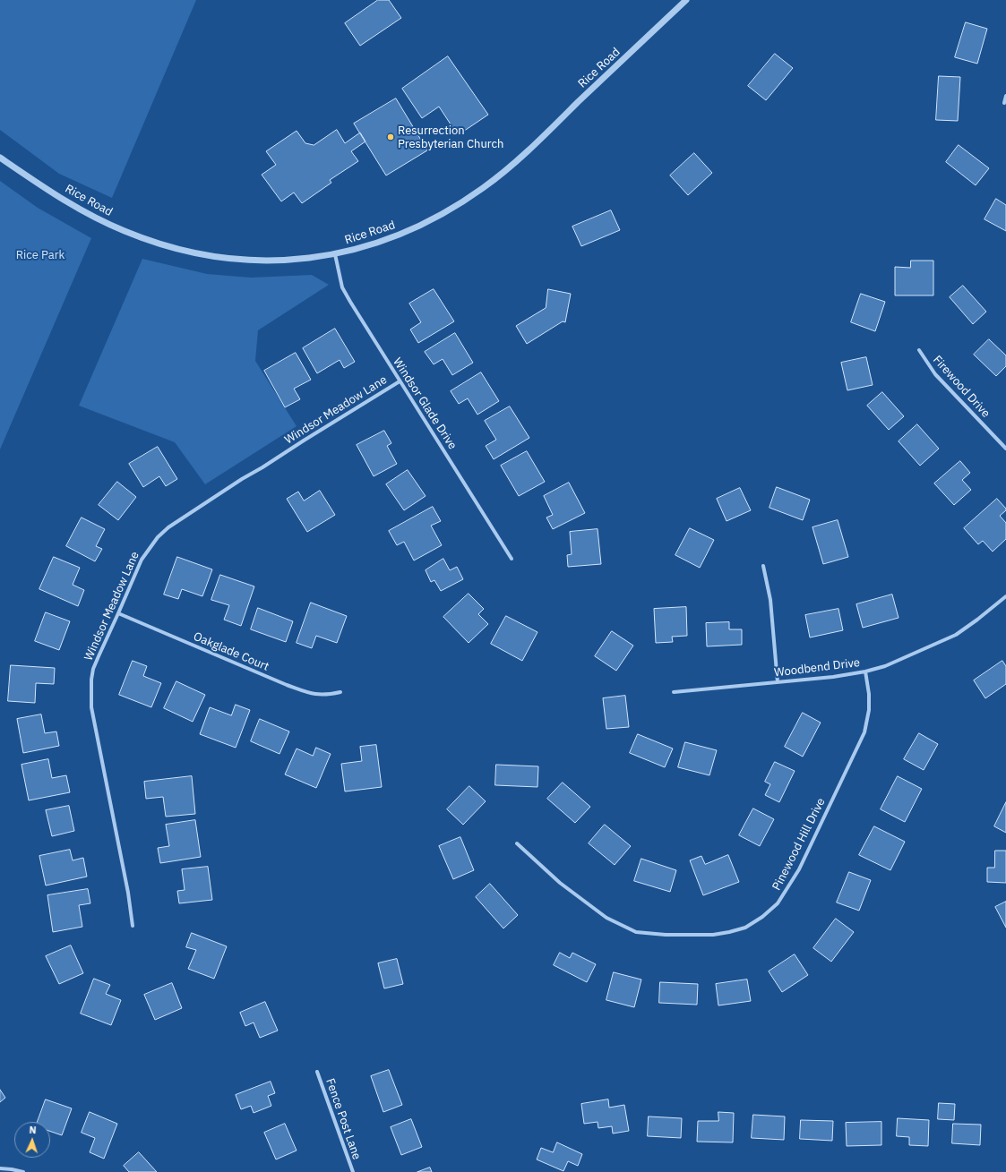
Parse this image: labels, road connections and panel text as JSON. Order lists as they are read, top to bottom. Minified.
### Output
{"streets":{"street":["Rice Road","Firewood Drive","Windsor Glade Drive","Windsor Meadow Lane","Oakglade Court","Woodbend Drive","Pinewood Hill Drive","Fence Post Lane"]},"crossings":[["Rice Road","Windsor Glade Drive"],["Windsor Glade Drive","Windsor Meadow Lane"],["Windsor Meadow Lane","Oakglade Court"],["Woodbend Drive","Pinewood Hill Drive"]],"parks":["Rice Park"],"places":["Resurrection Presbyterian Church"],"north":"top"}
